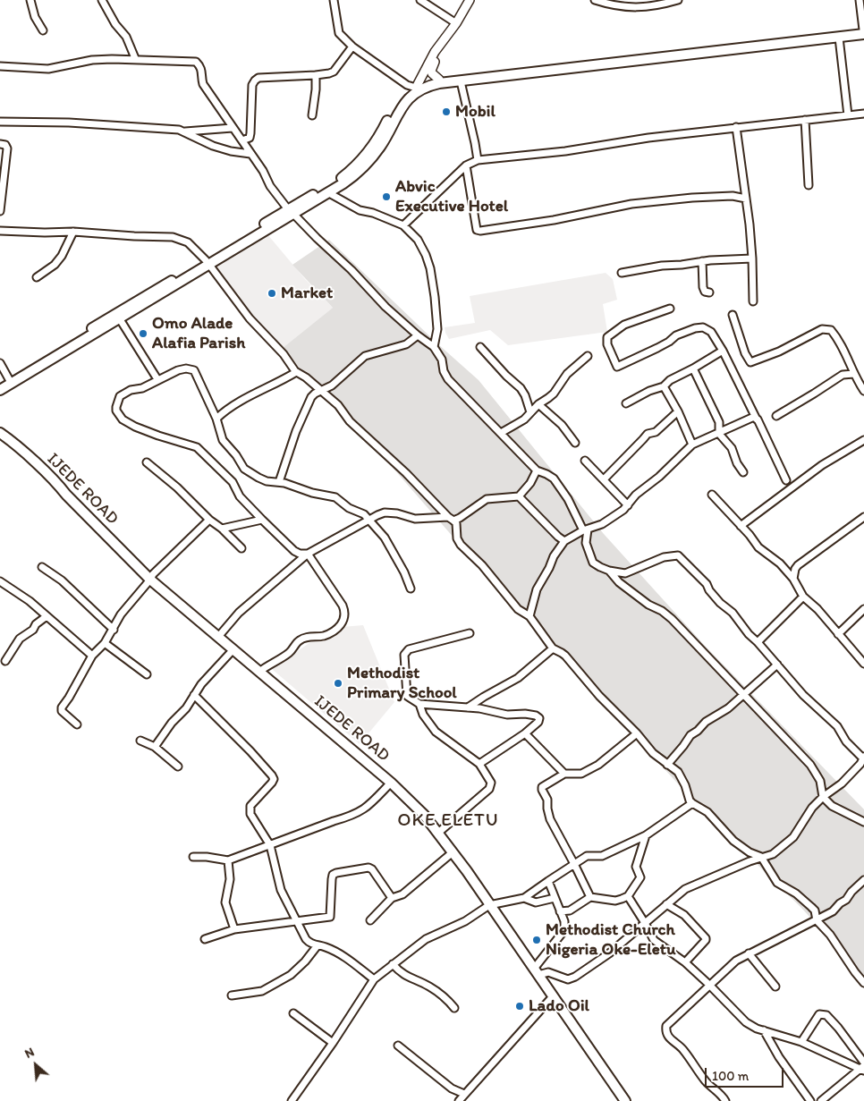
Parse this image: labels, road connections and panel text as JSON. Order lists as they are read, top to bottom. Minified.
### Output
{"streets":{"main road":["IJEDE ROAD"]},"districts":["OKE ELETU"],"places":["Mobil","Abvic Executive Hotel","Market","Omo Alade Alafia Parish","Methodist Primary School","Methodist Church Nigeria Oke-Eletu","Lado Oil"],"scale_bar":"100 m","north":"top left"}
